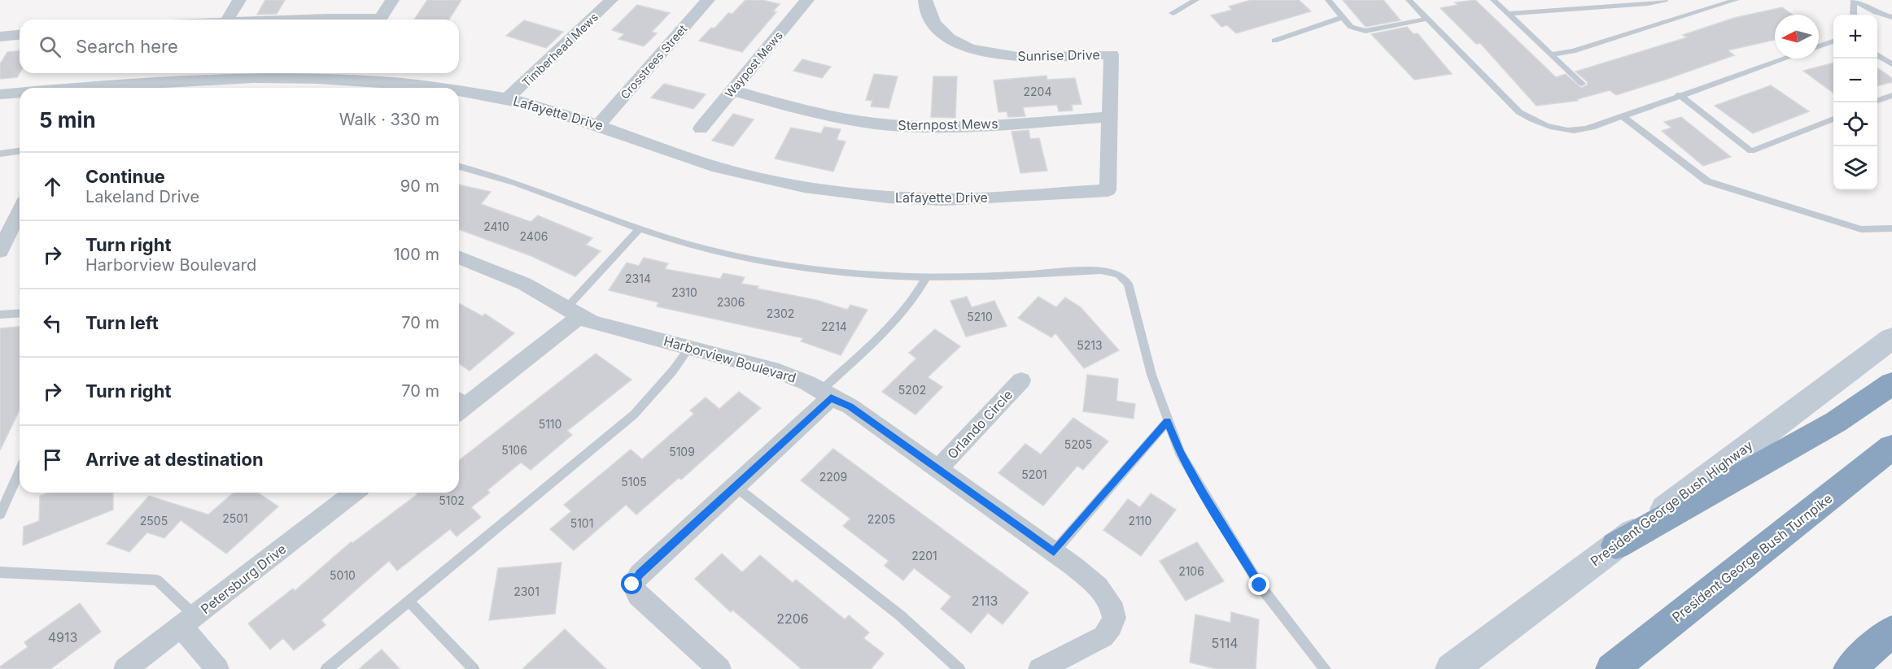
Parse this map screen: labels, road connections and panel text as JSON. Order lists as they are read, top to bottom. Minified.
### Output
{"streets":{"highway":["President George Bush Turnpike"],"street":["Timberhead Mews","Sunrise Drive","Crosstrees Street","Waypost Mews","Lafayette Drive","Sternpost Mews","Harborview Boulevard","Orlando Circle","President George Bush Highway","Petersburg Drive"]},"crossings":[["Timberhead Mews","Lafayette Drive"],["Sunrise Drive","Lafayette Drive"],["Sunrise Drive","Sternpost Mews"],["Crosstrees Street","Lafayette Drive"],["Waypost Mews","Sternpost Mews"],["Harborview Boulevard","Orlando Circle"]],"house_numbers":["2204","2410","2406","2314","2310","2306","2302","5210","2214","5213","5202","5110","5205","5106","5109","5201","2209","5105","5102","2501","2205","2505","2110","5101","2201","2106","5010","2301","2113","2206","4913","5114"],"north":"left","page":{"map_buttons":["+","−"],"search":"Search here","heading":["5 min","Walk · 330 m"],"list":[["Continue","Lakeland Drive","90 m"],["Turn right","Harborview Boulevard","100 m"],["Turn left","70 m"],["Turn right","70 m"],"Arrive at destination"]}}
